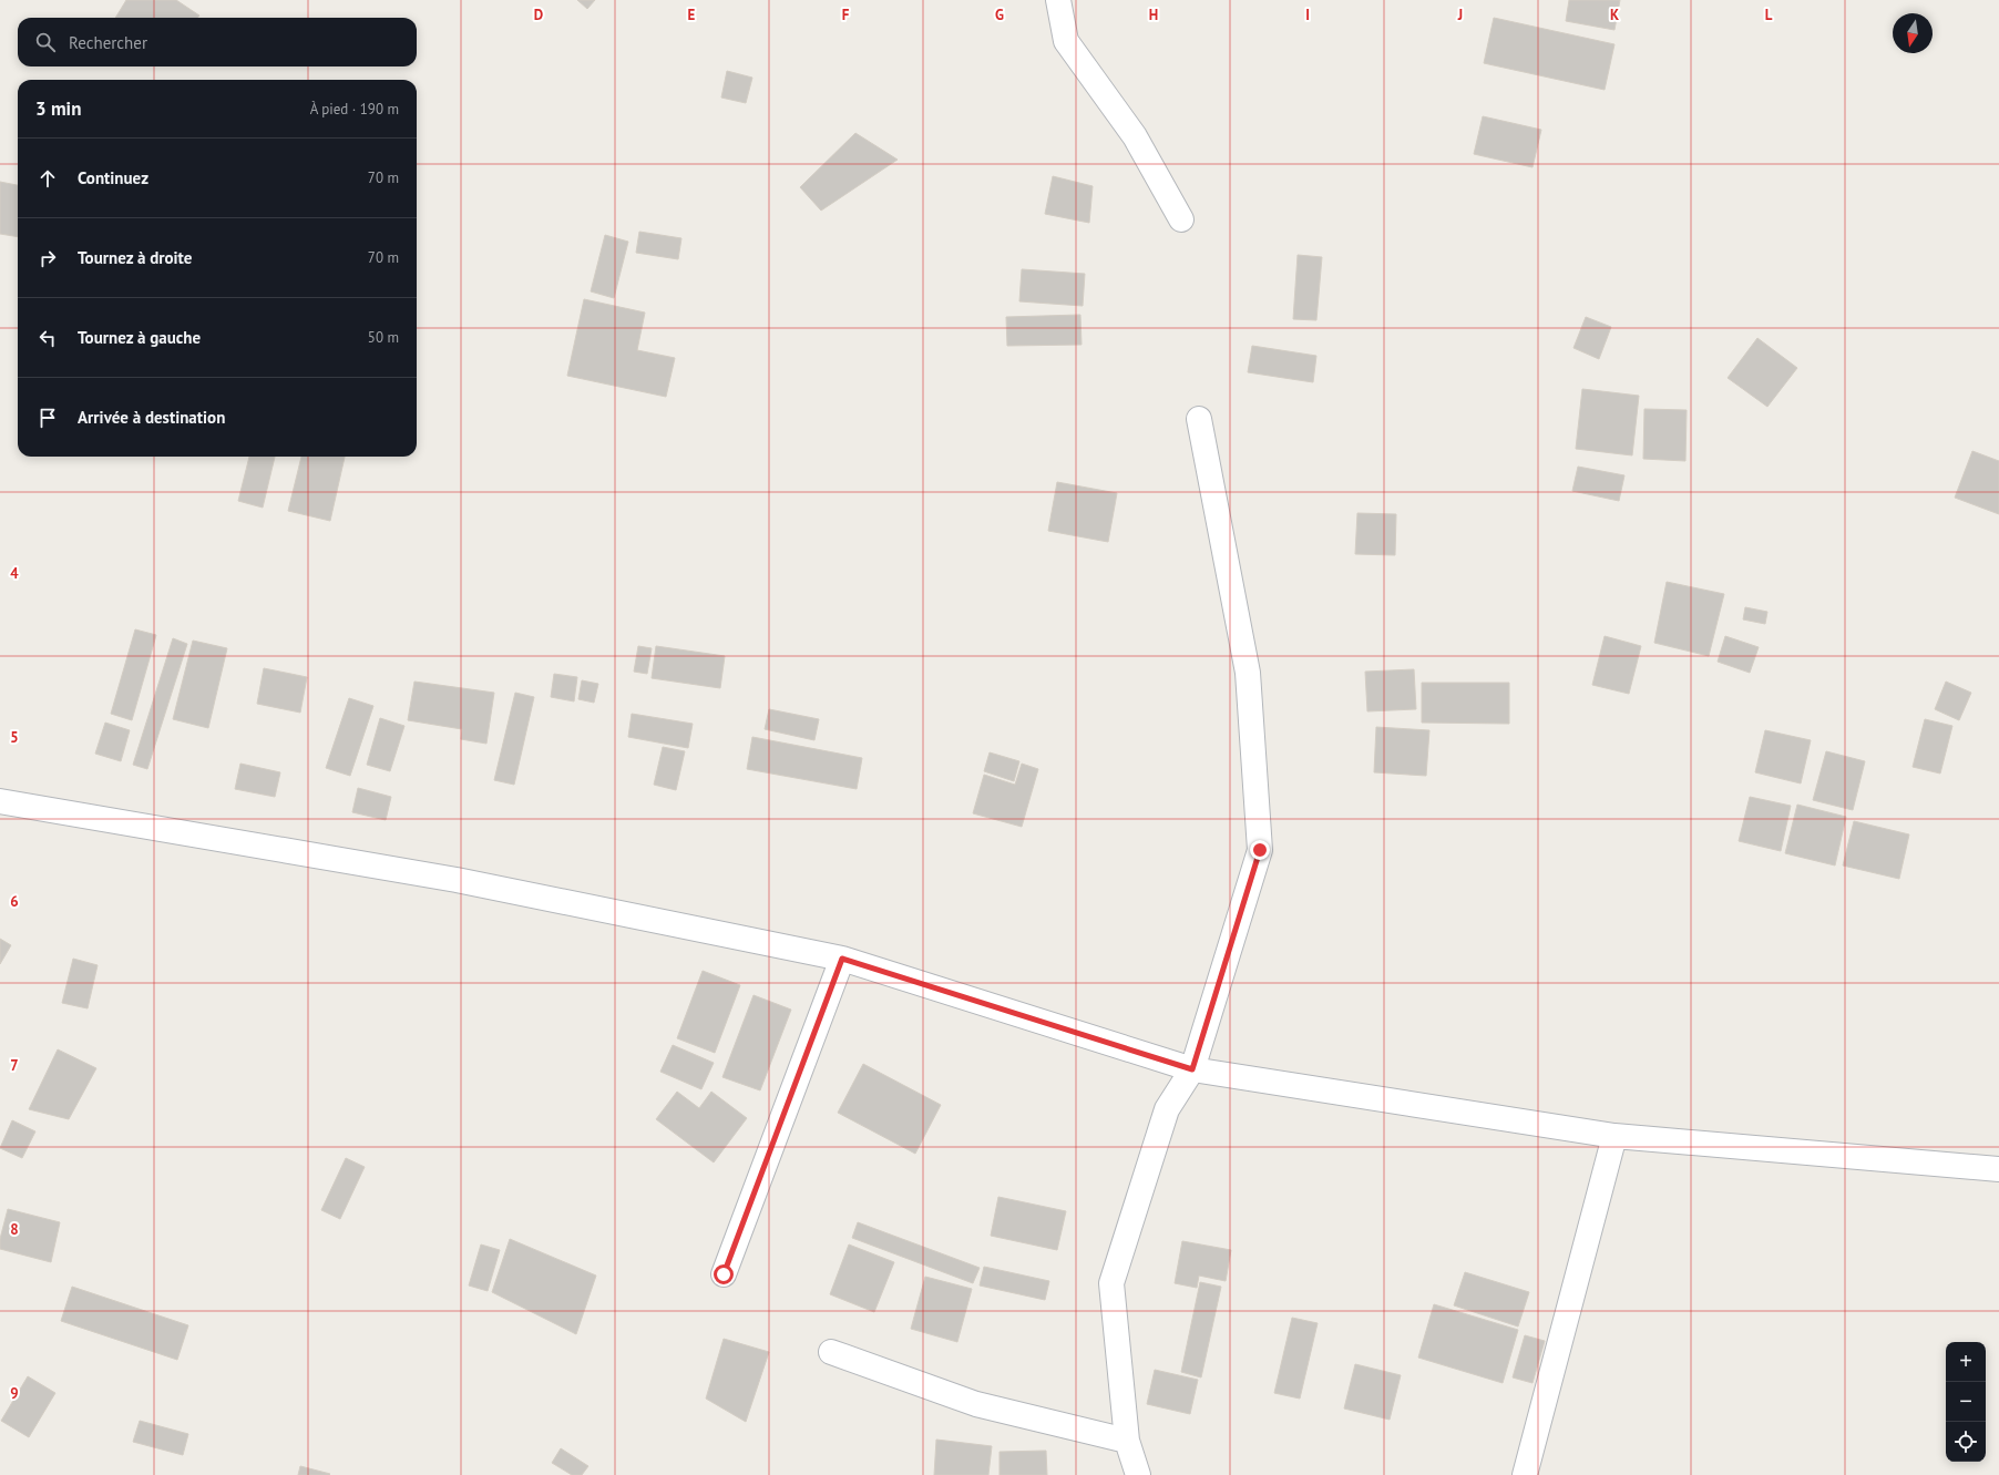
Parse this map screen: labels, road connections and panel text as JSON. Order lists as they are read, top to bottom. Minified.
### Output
{"north":"bottom","page":{"search":"Rechercher","heading":["3 min","À pied · 190 m"],"list":[["Continuez","70 m"],["Tournez à droite","70 m"],["Tournez à gauche","50 m"],"Arrivée à destination"],"map_buttons":["+","−"]},"grid":{"columns":["D","E","F","G","H","I","J","K","L"],"rows":["4","5","6","7","8","9"]}}
